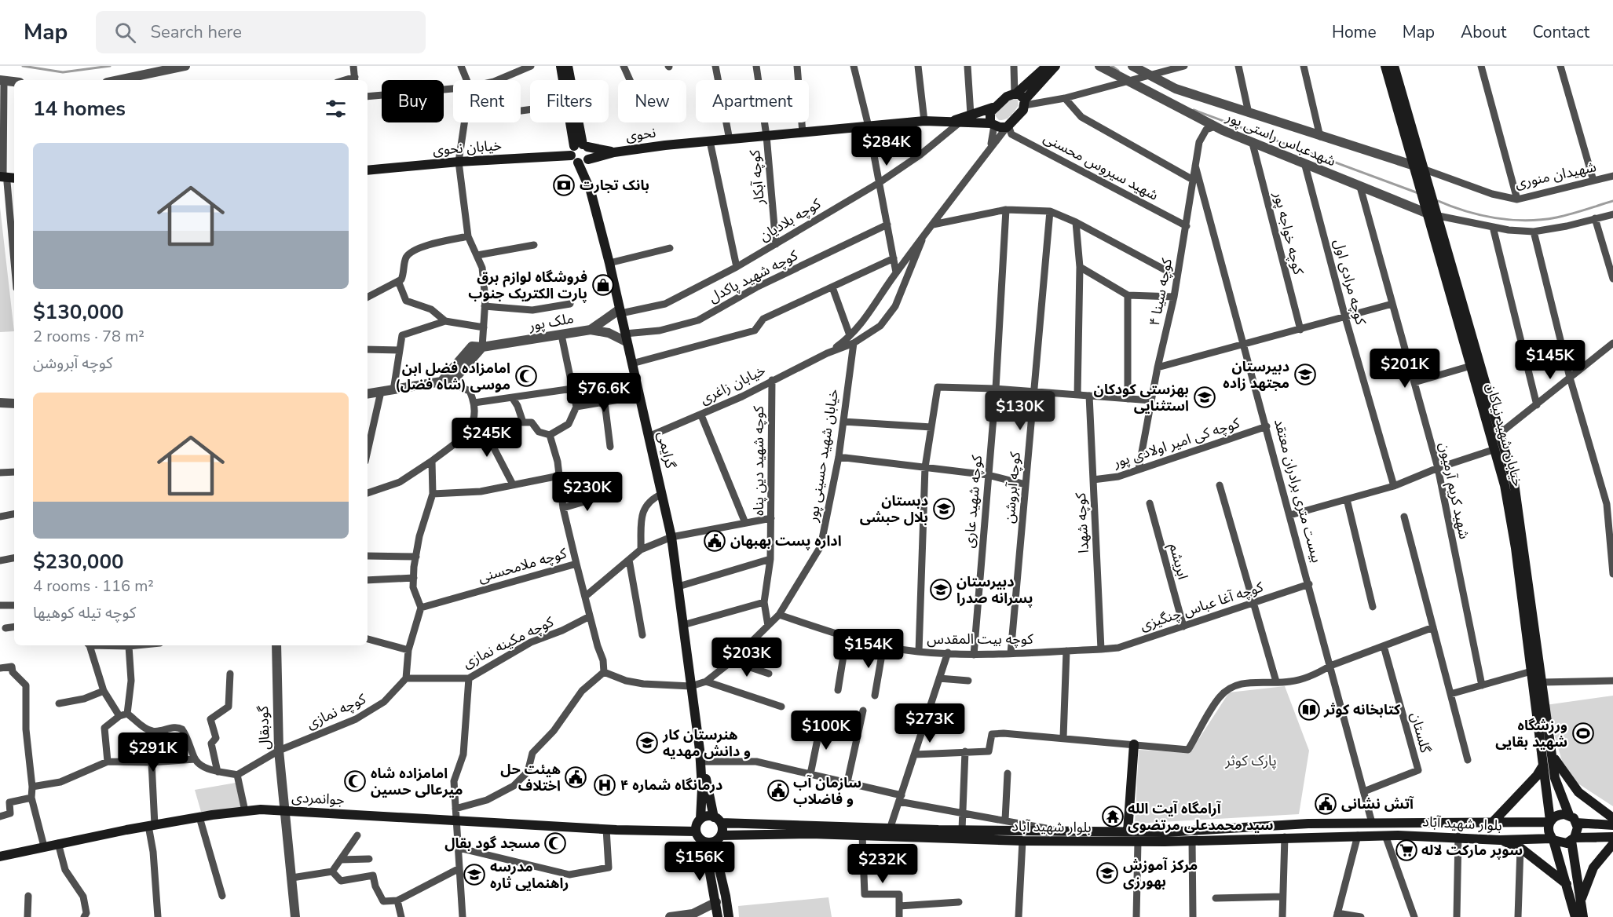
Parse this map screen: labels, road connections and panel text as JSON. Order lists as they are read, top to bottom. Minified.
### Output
{"streets":{"main road":["نحوی","خیابان نحوی","خیابان شهید نیاکان","گرایمی","جوانمردی","بلوار شهید آباد"],"street":["شهدعباس راستی پور","شهید سیروس محسنی","شهیدان منوری","کوچه آبکار","کوچه بلادیان","کوچه خواجه پور","کوچه شهید پاکدل","کوچه مرادی اول","کوچه سینا ۴","ملک پور","خیابان زاغری","کوچه کی امیر اولادی پور","خیابان شهید حسینی پور","کوچه شهید دین پناه","کوچه آبروشن","بیست متری برادران معتقد","شهید کریم آرمیون","کوچه شهید عاری","کوچه شهدا","ابریشم","کوچه ملامحسنی","کوچه آغا عباس چنگیزی","کوچه بیت المقدس","کوچه مکینه نمازی","کوچه نمازی","گودبقال","گلستان"]},"crossings":[["نحوی","خیابان نحوی"],["نحوی","شهید سیروس محسنی"],["نحوی","کوچه آبکار"],["نحوی","کوچه بلادیان"],["نحوی","گرایمی"],["شهدعباس راستی پور","کوچه خواجه پور"],["شهدعباس راستی پور","کوچه مرادی اول"],["شهدعباس راستی پور","کوچه سینا ۴"],["شهدعباس راستی پور","خیابان شهید نیاکان"],["شهدعباس راستی پور","شهید کریم آرمیون"],["خیابان نحوی","گرایمی"],["شهید سیروس محسنی","کوچه سینا ۴"],["شهیدان منوری","خیابان شهید نیاکان"],["کوچه آبکار","کوچه بلادیان"],["کوچه بلادیان","ملک پور"],["کوچه بلادیان","گرایمی"],["کوچه شهید پاکدل","گرایمی"],["کوچه سینا ۴","کوچه کی امیر اولادی پور"],["کوچه سینا ۴","بیست متری برادران معتقد"],["ملک پور","گرایمی"],["خیابان زاغری","گرایمی"],["خیابان زاغری","کوچه شهید دین پناه"],["خیابان شهید نیاکان","بلوار شهید آباد"],["کوچه کی امیر اولادی پور","بیست متری برادران معتقد"],["کوچه کی امیر اولادی پور","کوچه شهدا"],["گرایمی","خیابان شهید حسینی پور"],["خیابان شهید حسینی پور","کوچه شهید دین پناه"],["خیابان شهید حسینی پور","کوچه بیت المقدس"],["کوچه آبروشن","کوچه بیت المقدس"],["بیست متری برادران معتقد","کوچه آغا عباس چنگیزی"],["بیست متری برادران معتقد","گلستان"],["بیست متری برادران معتقد","بلوار شهید آباد"],["کوچه شهید عاری","کوچه بیت المقدس"],["کوچه شهدا","کوچه آغا عباس چنگیزی"],["کوچه شهدا","کوچه بیت المقدس"],["ابریشم","کوچه آغا عباس چنگیزی"],["کوچه ملامحسنی","کوچه مکینه نمازی"],["کوچه آغا عباس چنگیزی","کوچه بیت المقدس"],["کوچه مکینه نمازی","کوچه نمازی"],["کوچه نمازی","گودبقال"],["گودبقال","جوانمردی"]],"parks":["پارک کوثر"],"places":{"bank":["بانک تجارت"],"shop":["فروشگاه لوازم برق پارت الکتریک جنوب"],"school or university":["دبیرستان مجتهد زاده","بهزستی کودکان استثنایی","دبستان بلال حبشی","دبیرستان پسرانه صدرا","هنرستان کار و دانش مهدیه","مرکز آموزش بهورزی","مدرسه راهنمایی ثاره"],"mosque":["امامزاده فضل ابن موسی (شاه فضل)","امامزاده شاه میرعالی حسین","مسجد گود بقال"],"public building":["اداره پست بهبهان","هیئت حل اختلاف","سازمان آب و فاضلاب","آتش نشانی"],"library":["کتابخانه کوثر"],"sports":["ورزشگاه شهید بقایی"],"hospital":["درمانگاه شماره ۴"],"temple":["آرامگاه آیت الله سید محمدعلی مرتضوی"],"supermarket":["سوپر مارکت لاله"]},"page":{"header":"Map","search":"Search here","nav":["Home","Map","About","Contact"],"chip":["Buy","Rent","Filters","New","Apartment"],"heading":"14 homes","price":["$284K","$145K","$201K","$76.6K","$130K","$245K","$230K","$154K","$203K","$273K","$100K","$291K","$156K","$232K"],"list":[{"name":"$130,000","note":"2 rooms · 78 m² · کوچه آبروشن"},{"name":"$230,000","note":"4 rooms · 116 m² · کوچه تیله کوهیها"}]}}
